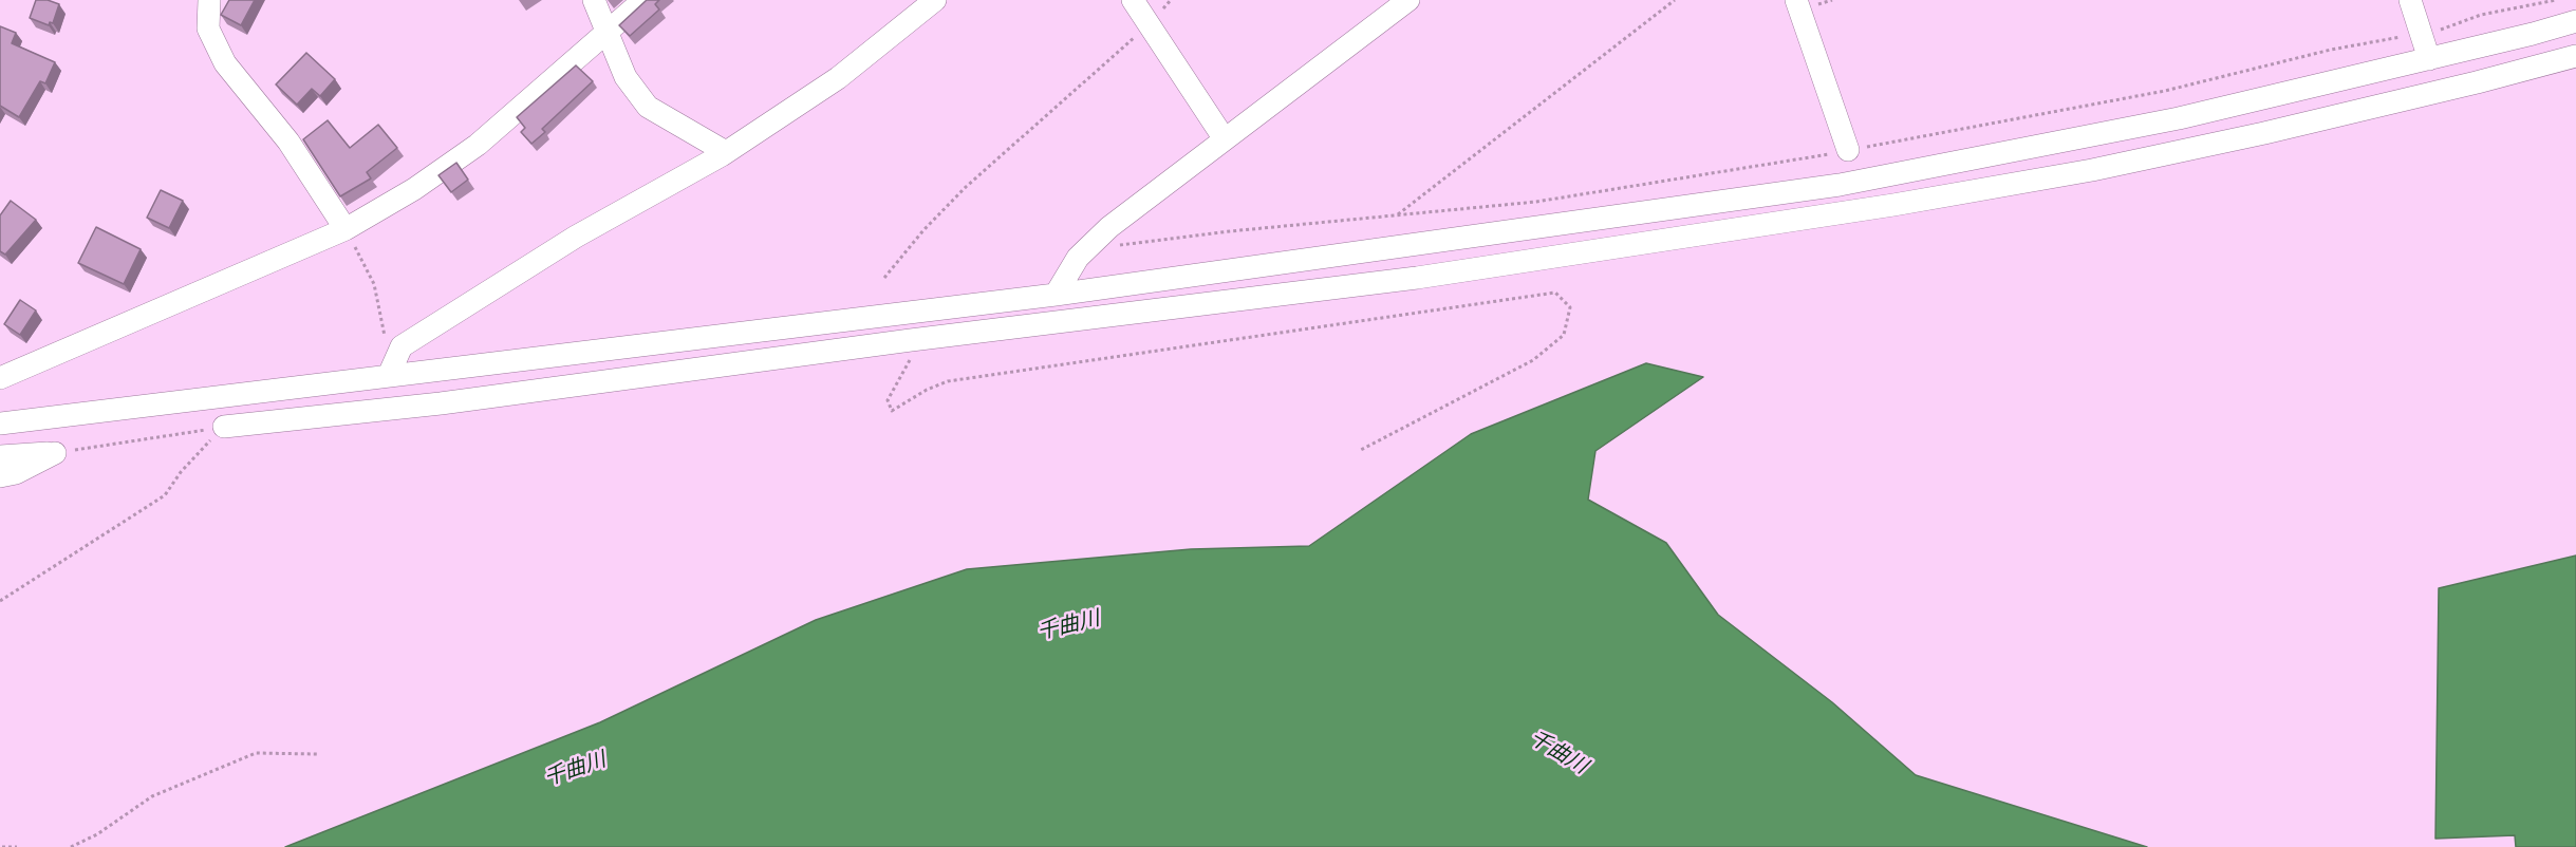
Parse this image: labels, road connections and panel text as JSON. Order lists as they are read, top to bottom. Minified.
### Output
{"water":["千曲川"]}
